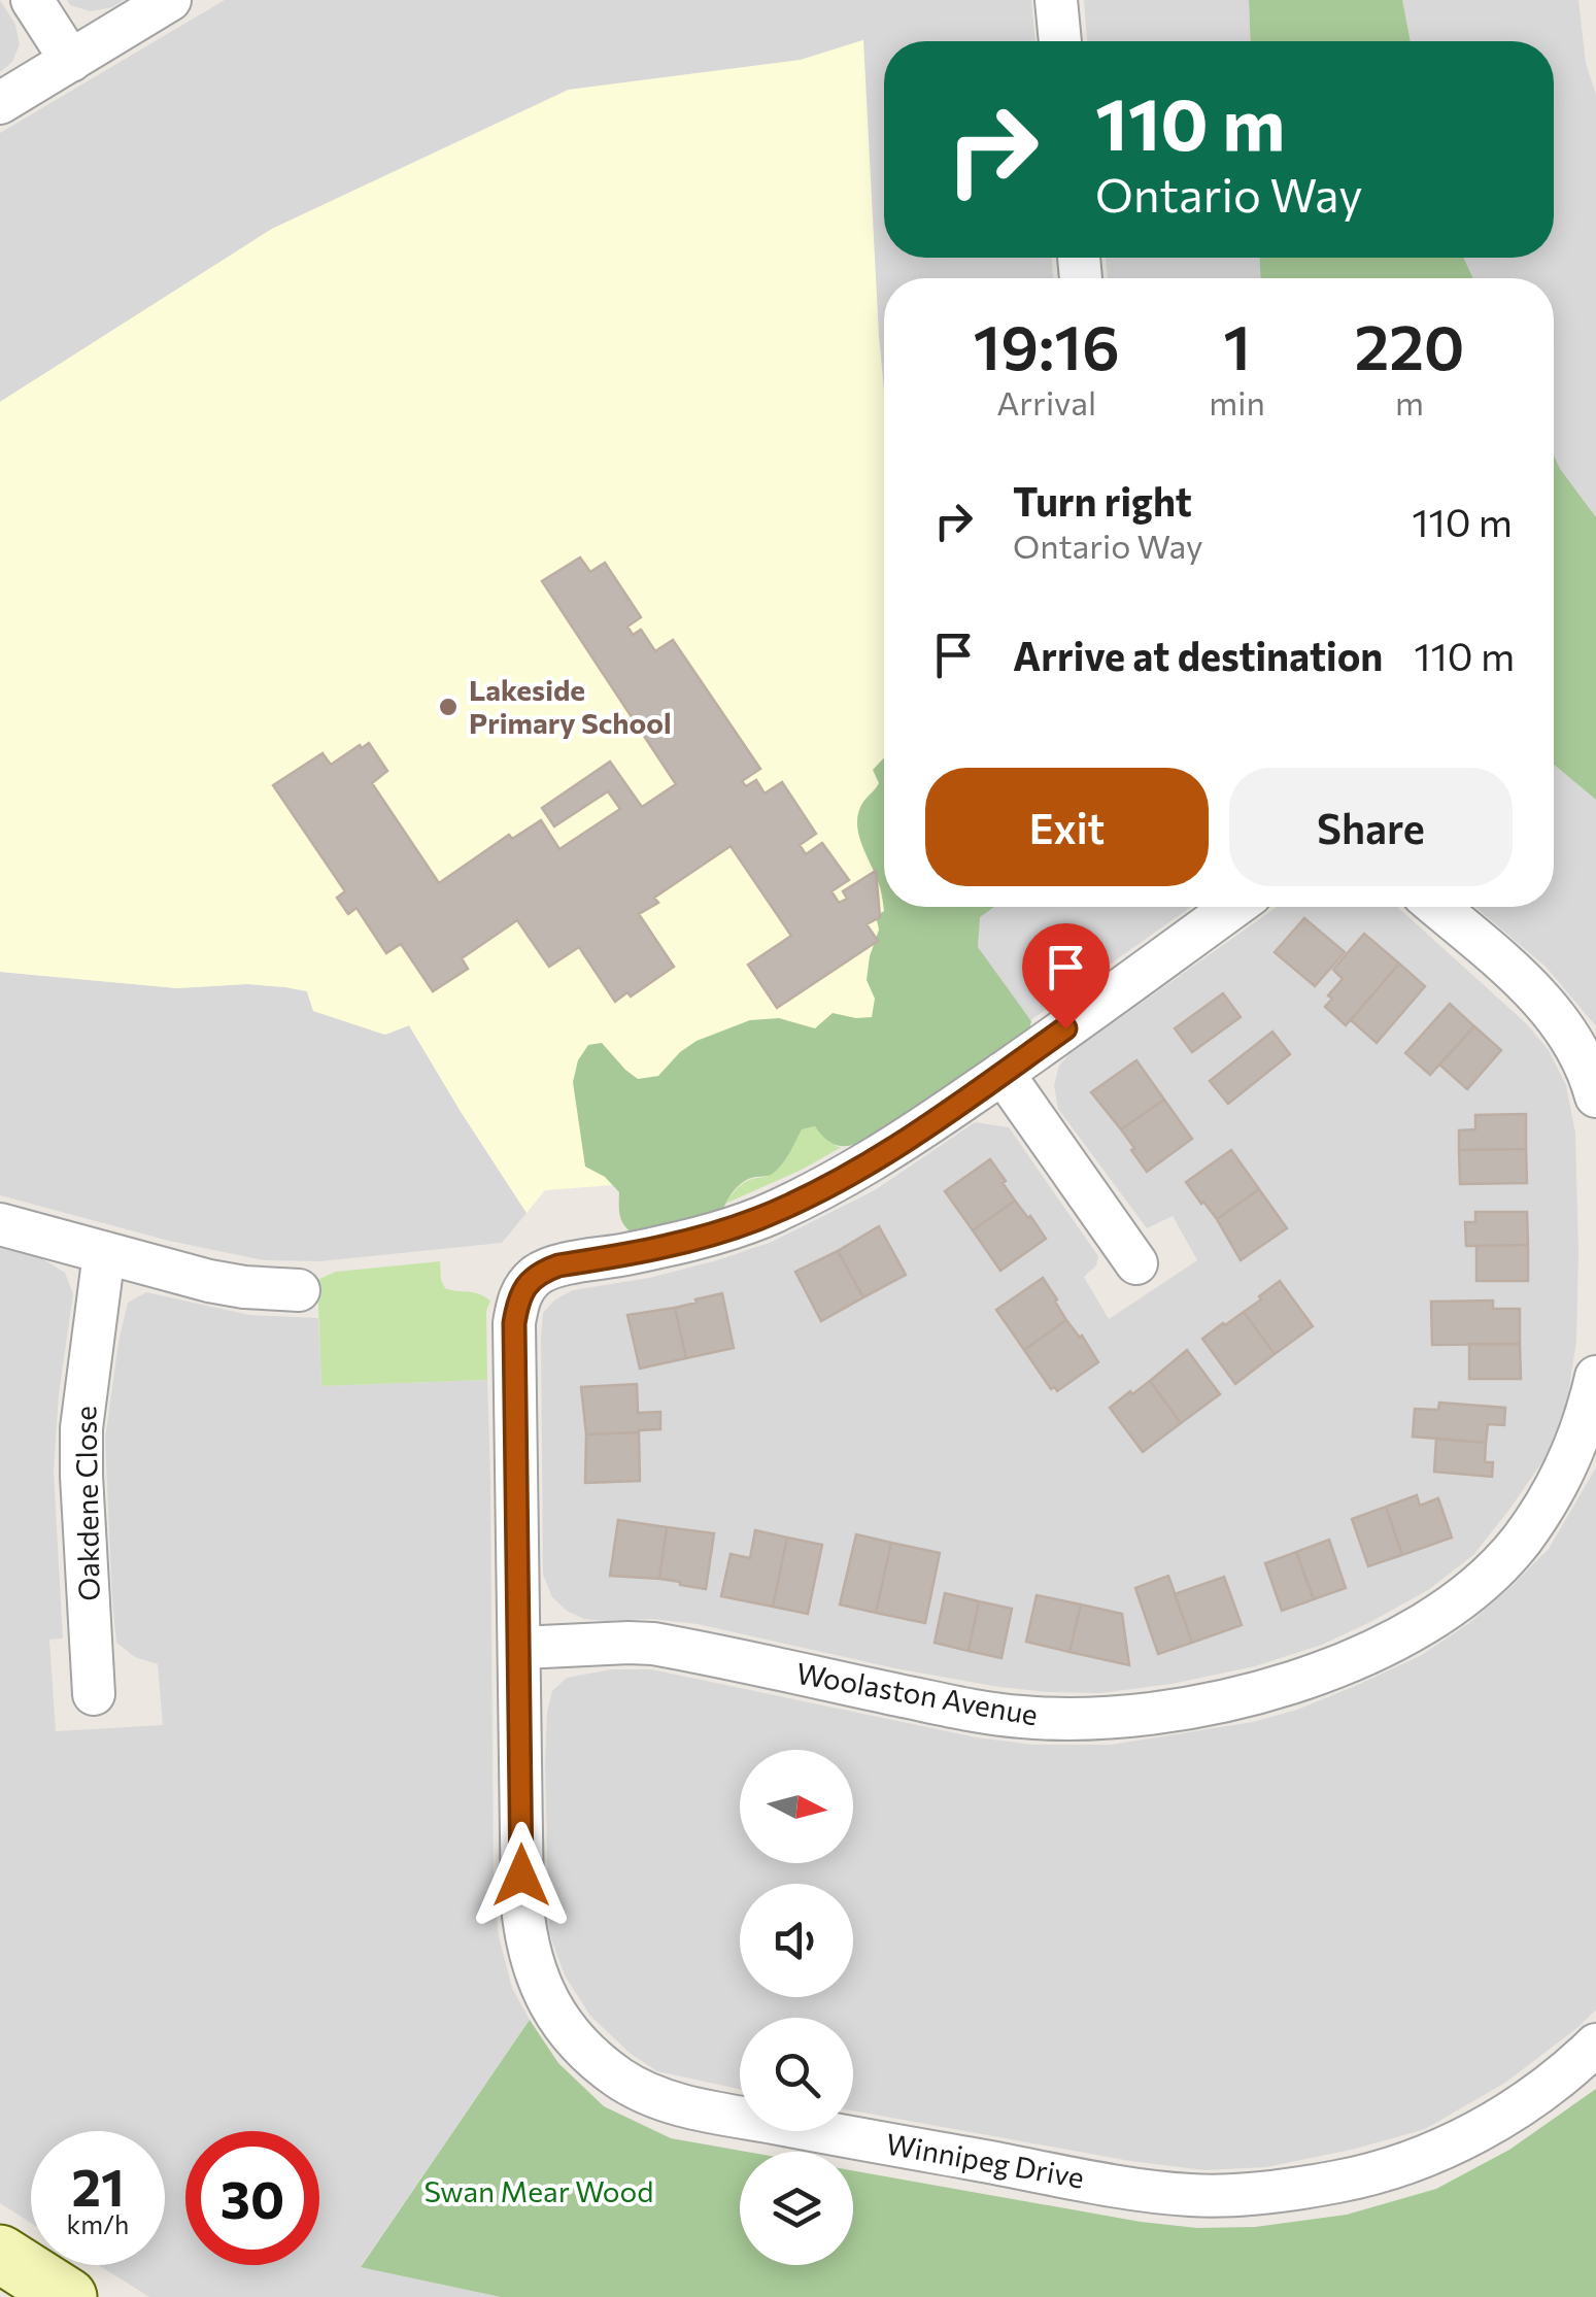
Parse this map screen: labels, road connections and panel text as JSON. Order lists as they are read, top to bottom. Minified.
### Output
{"streets":{"street":["Oakdene Close","Woolaston Avenue","Winnipeg Drive"]},"crossings":[["Woolaston Avenue","Winnipeg Drive"]],"parks":["Swan Mear Wood"],"places":["Lakeside Primary School"],"north":"right","page":{"turn":["110 m","Ontario Way"],"eta":["19:16","Arrival","1","min","220","m"],"list":[{"name":"Turn right","note":"Ontario Way","value":"110 m"},{"name":"Arrive at destination","value":"110 m"}],"buttons":["Exit","Share"],"speed":"21 km/h","limit":"30"}}
